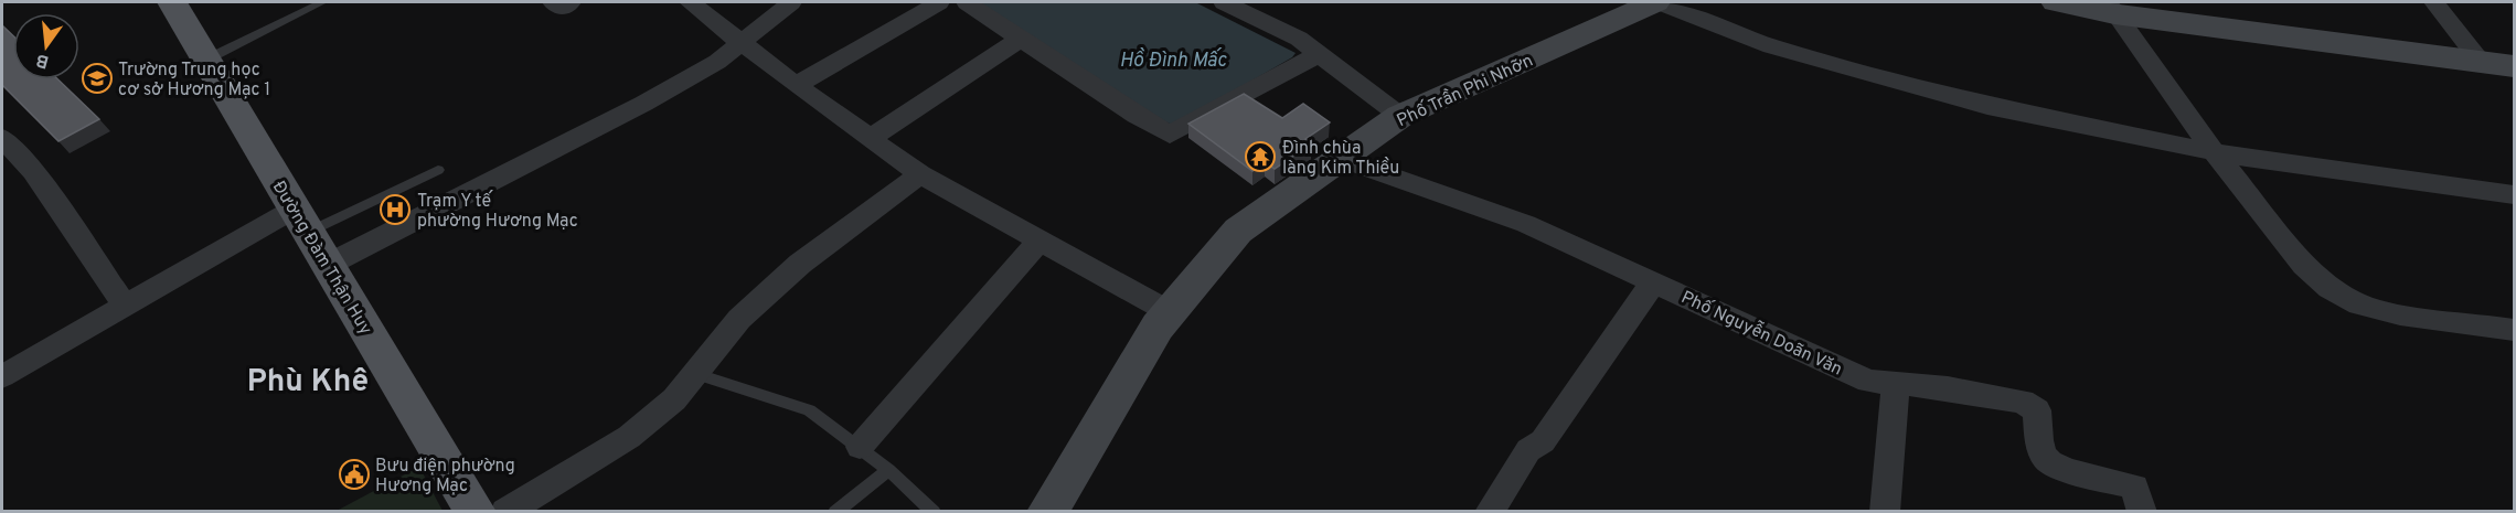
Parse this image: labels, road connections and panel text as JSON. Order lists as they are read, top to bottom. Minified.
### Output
{"streets":{"main road":["Đường Đàm Thận Huy"],"street":["Phố Trần Phi Nhỡn","Phố Nguyễn Doãn Văn"]},"crossings":[["Phố Trần Phi Nhỡn","Phố Nguyễn Doãn Văn"]],"districts":["Phù Khê"],"water":["Hồ Đình Mấc"],"places":{"school or university":["Trường Trung học cơ sở Hương Mạc 1"],"temple":["Đình chùa làng Kim Thiều"],"hospital":["Trạm Y tế phường Hương Mạc"],"public building":["Bưu điện phường Hương Mạc"]},"north":"bottom"}
